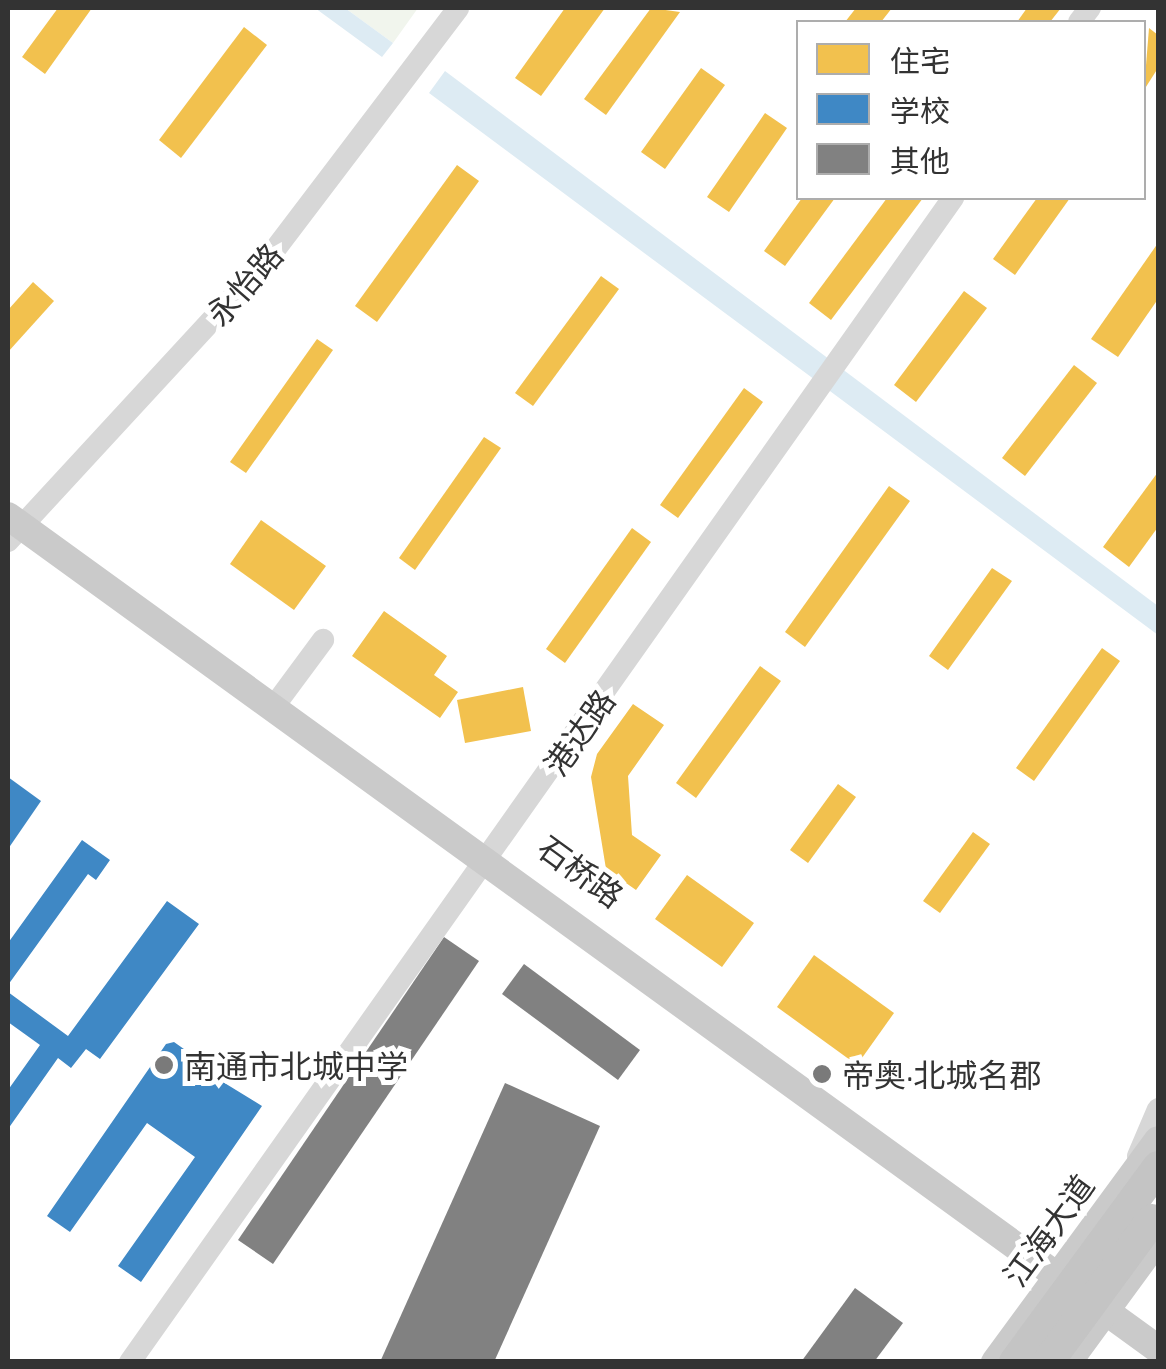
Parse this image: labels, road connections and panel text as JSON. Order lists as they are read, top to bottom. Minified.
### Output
{"streets":{"main road":["石桥路","江海大道"],"street":["永怡路","港达路"]},"crossings":[["永怡路","石桥路"],["港达路","石桥路"],["石桥路","江海大道"]],"places":["南通市北城中学","帝奥·北城名郡"],"legend":["住宅","学校","其他"]}
